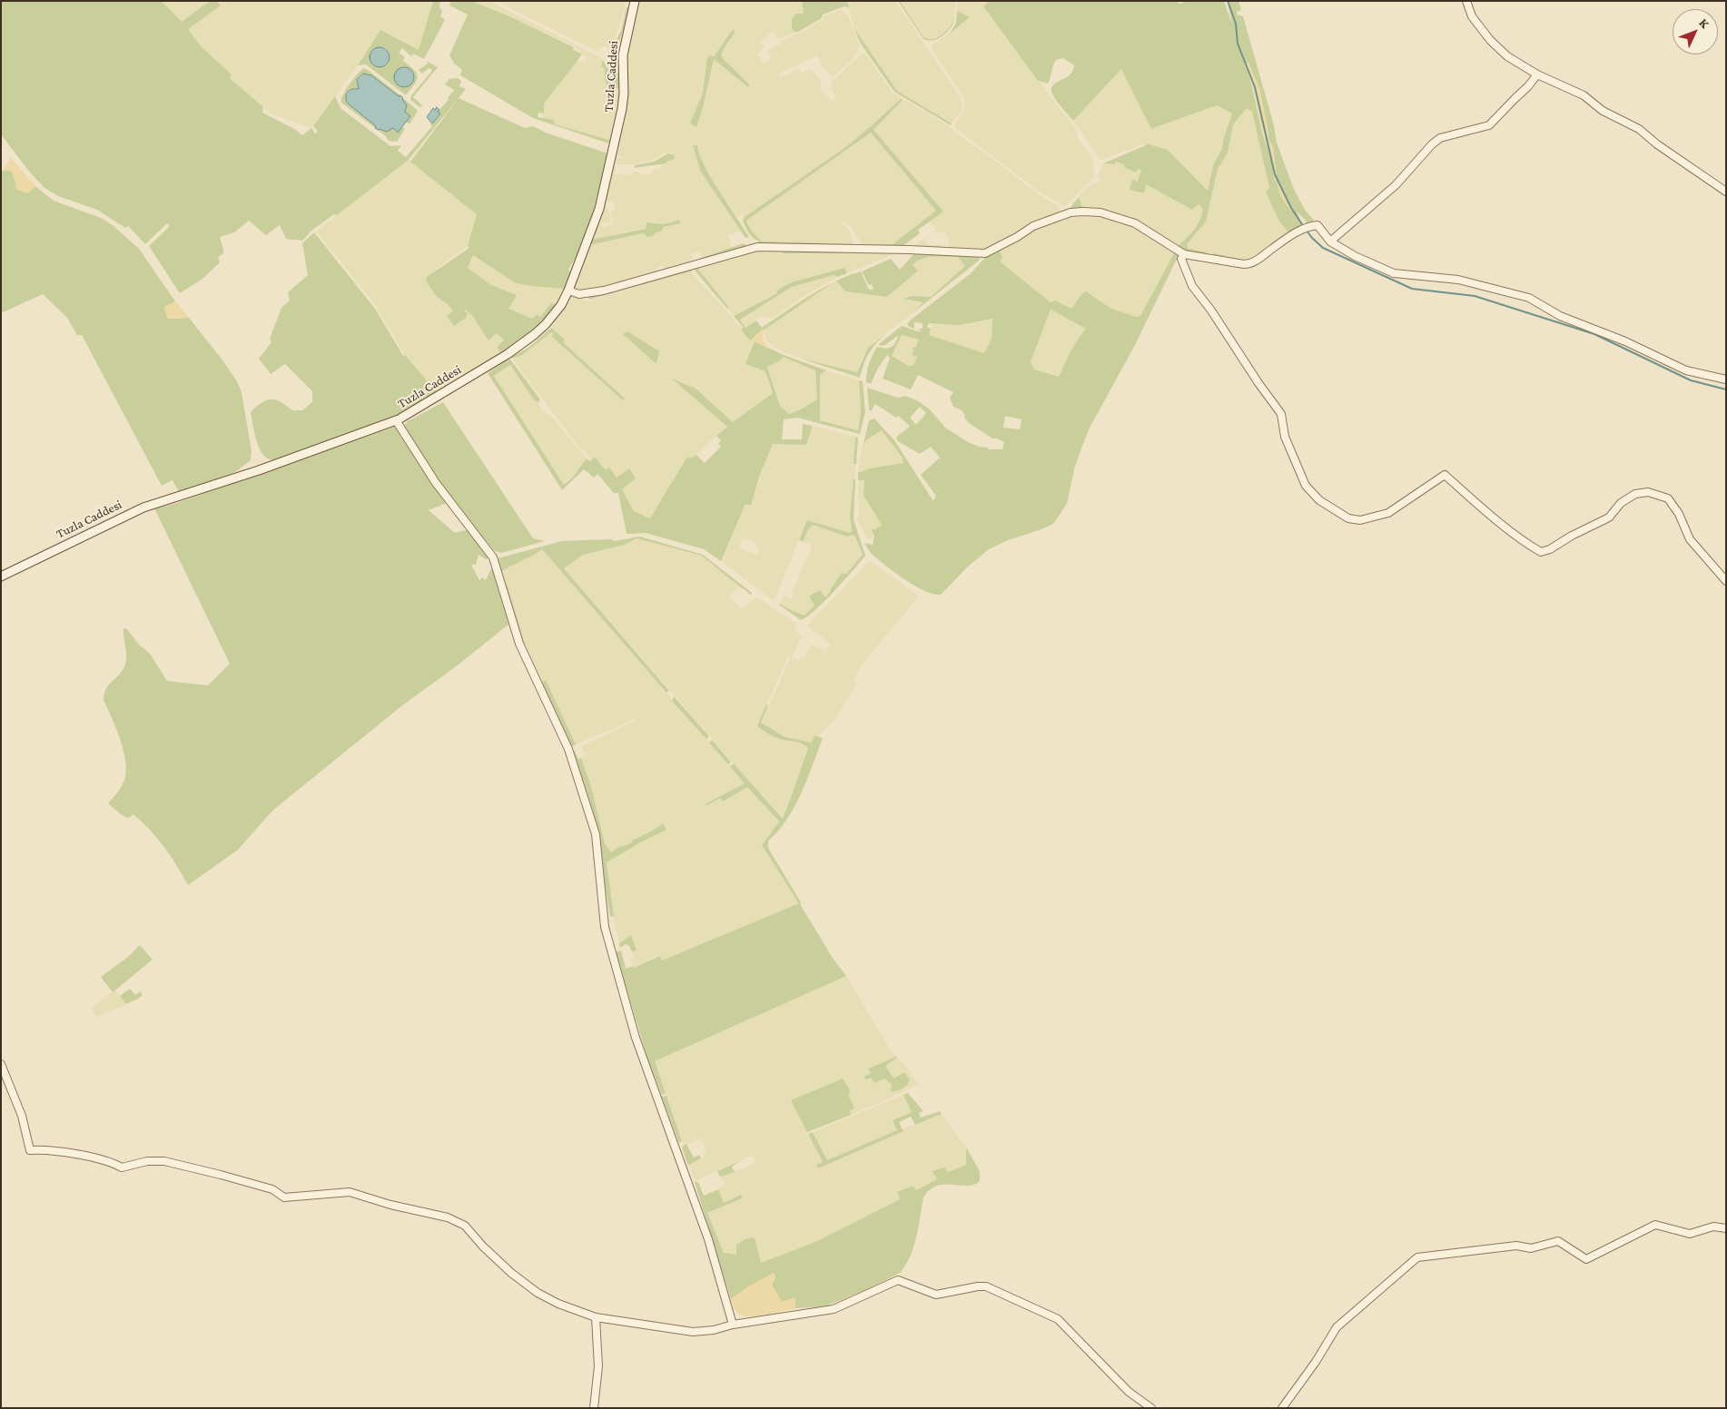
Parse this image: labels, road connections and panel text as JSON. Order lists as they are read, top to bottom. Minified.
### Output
{"streets":{"main road":["Tuzla Caddesi"]},"north":"top right"}
